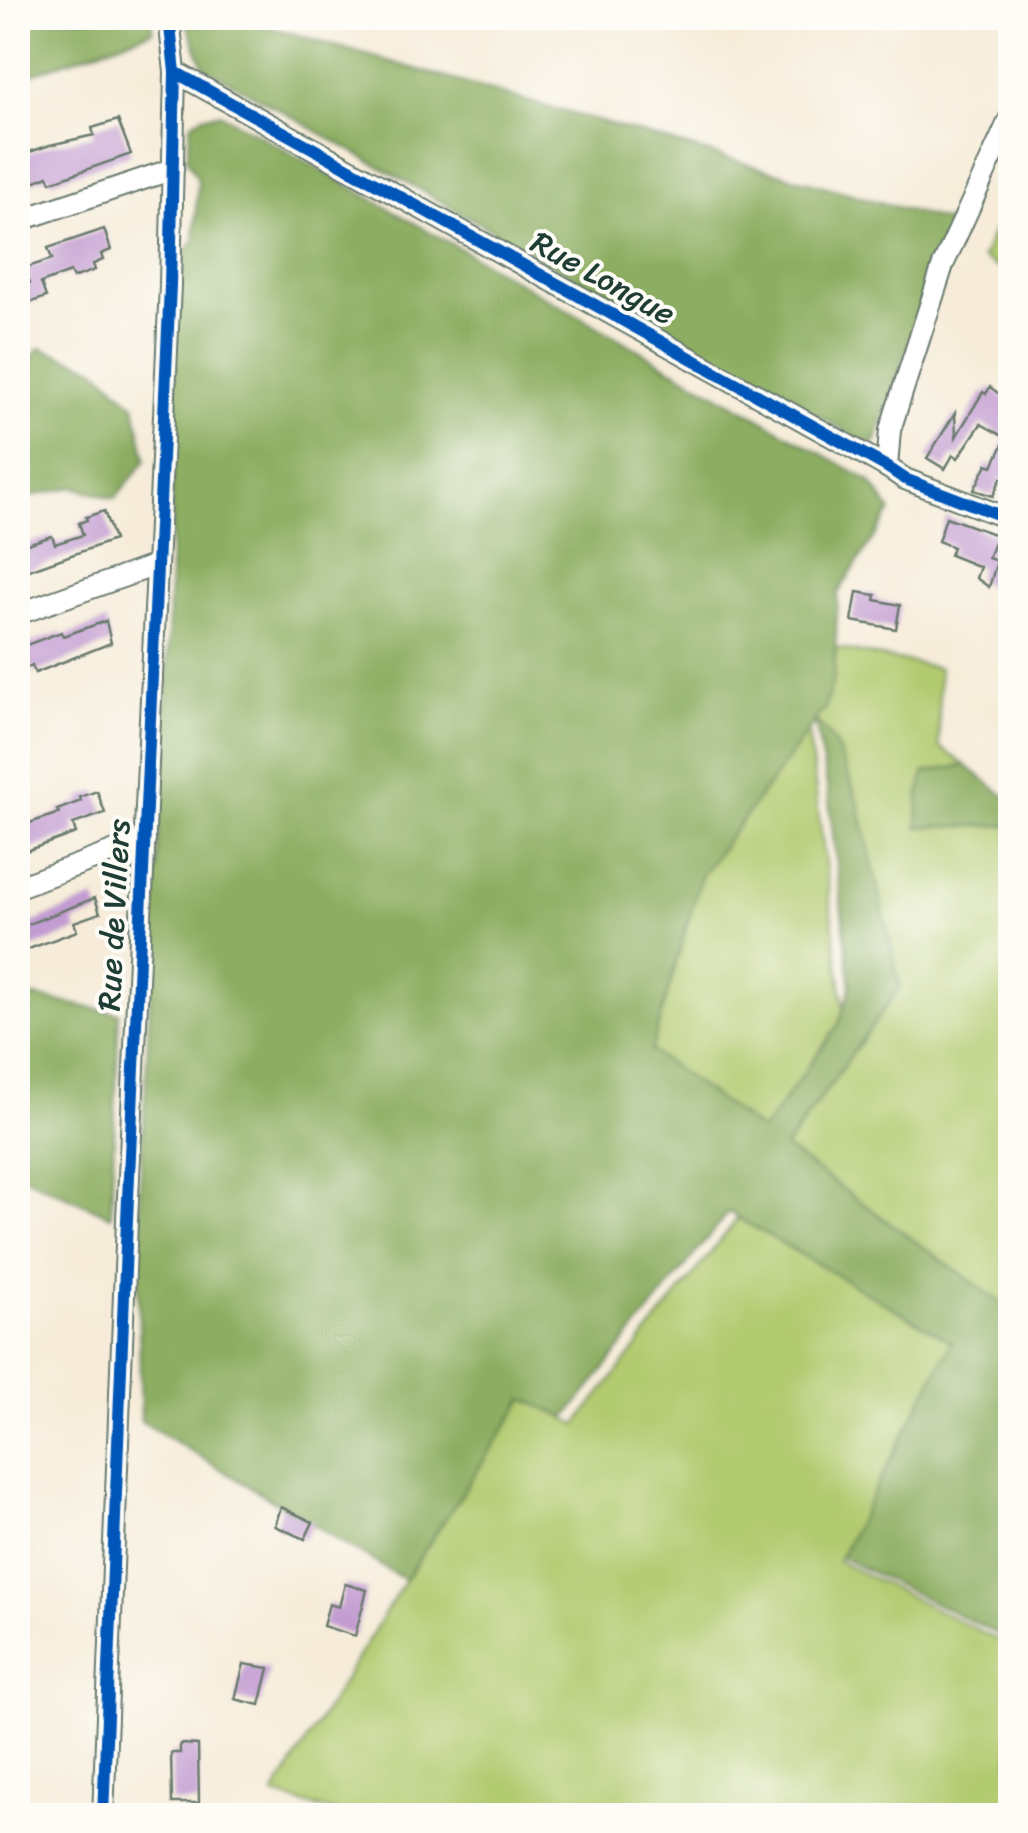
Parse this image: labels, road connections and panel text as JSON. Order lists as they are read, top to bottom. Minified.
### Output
{"streets":{"street":["Rue Longue","Rue de Villers"]},"crossings":[["Rue Longue","Rue de Villers"]]}
